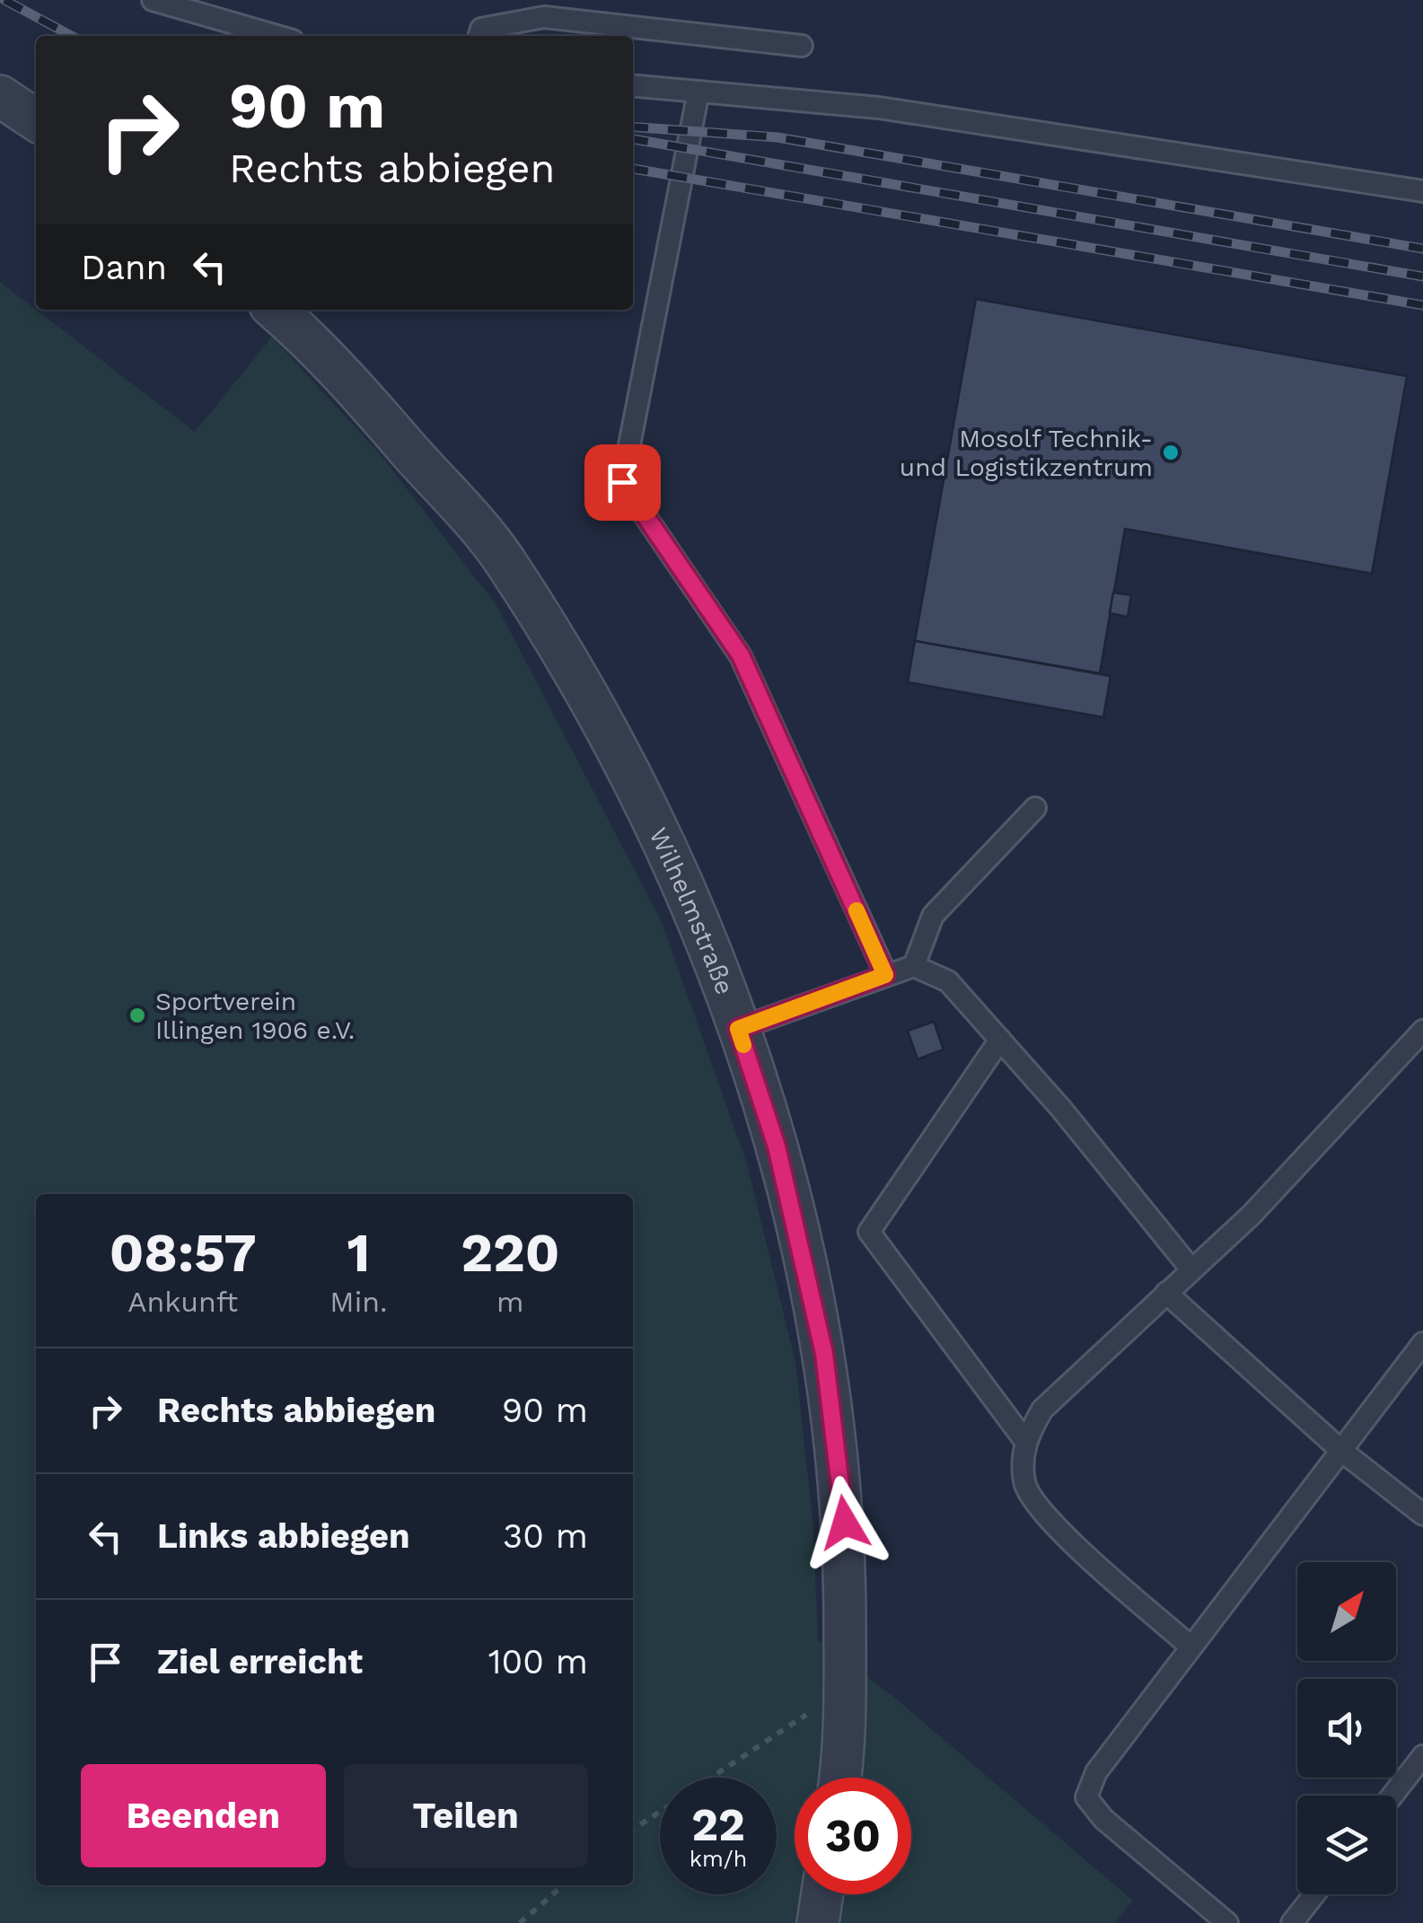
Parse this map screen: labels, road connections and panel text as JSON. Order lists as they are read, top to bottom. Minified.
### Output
{"streets":{"street":["Wilhelmstraße"]},"places":["Mosolf Technik- und Logistikzentrum","Sportverein Illingen 1906 e.V."],"north":"top right","page":{"turn":["90 m","Rechts abbiegen"],"then":"Dann","eta":["08:57","Ankunft","1","Min.","220","m"],"list":[{"name":"Rechts abbiegen","value":"90 m"},{"name":"Links abbiegen","value":"30 m"},{"name":"Ziel erreicht","value":"100 m"}],"buttons":["Beenden","Teilen"],"speed":"22 km/h","limit":"30"}}
